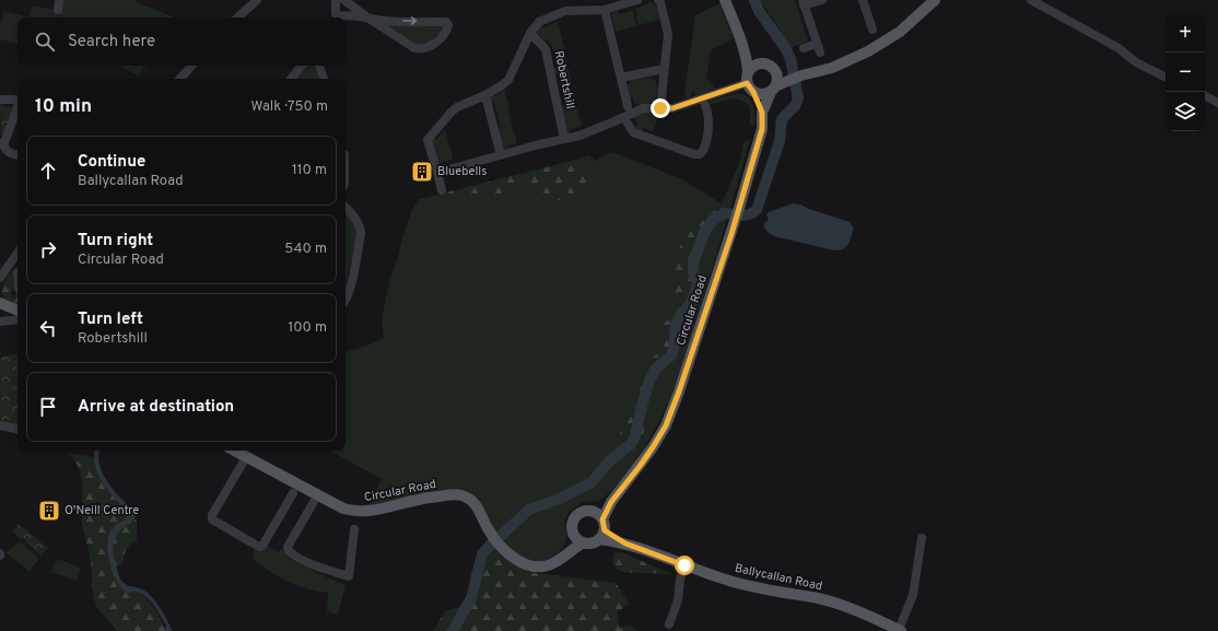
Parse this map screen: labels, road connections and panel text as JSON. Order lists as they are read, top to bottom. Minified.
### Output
{"streets":{"main road":["Circular Road","Ballycallan Road"],"street":["Robertshill"]},"crossings":[["Circular Road","Ballycallan Road"]],"places":{"building":["Bluebells","O'Neill Centre"]},"page":{"map_buttons":["+","−"],"search":"Search here","heading":["10 min","Walk · 750 m"],"list":[["Continue","Ballycallan Road","110 m"],["Turn right","Circular Road","540 m"],["Turn left","Robertshill","100 m"],"Arrive at destination"]}}
